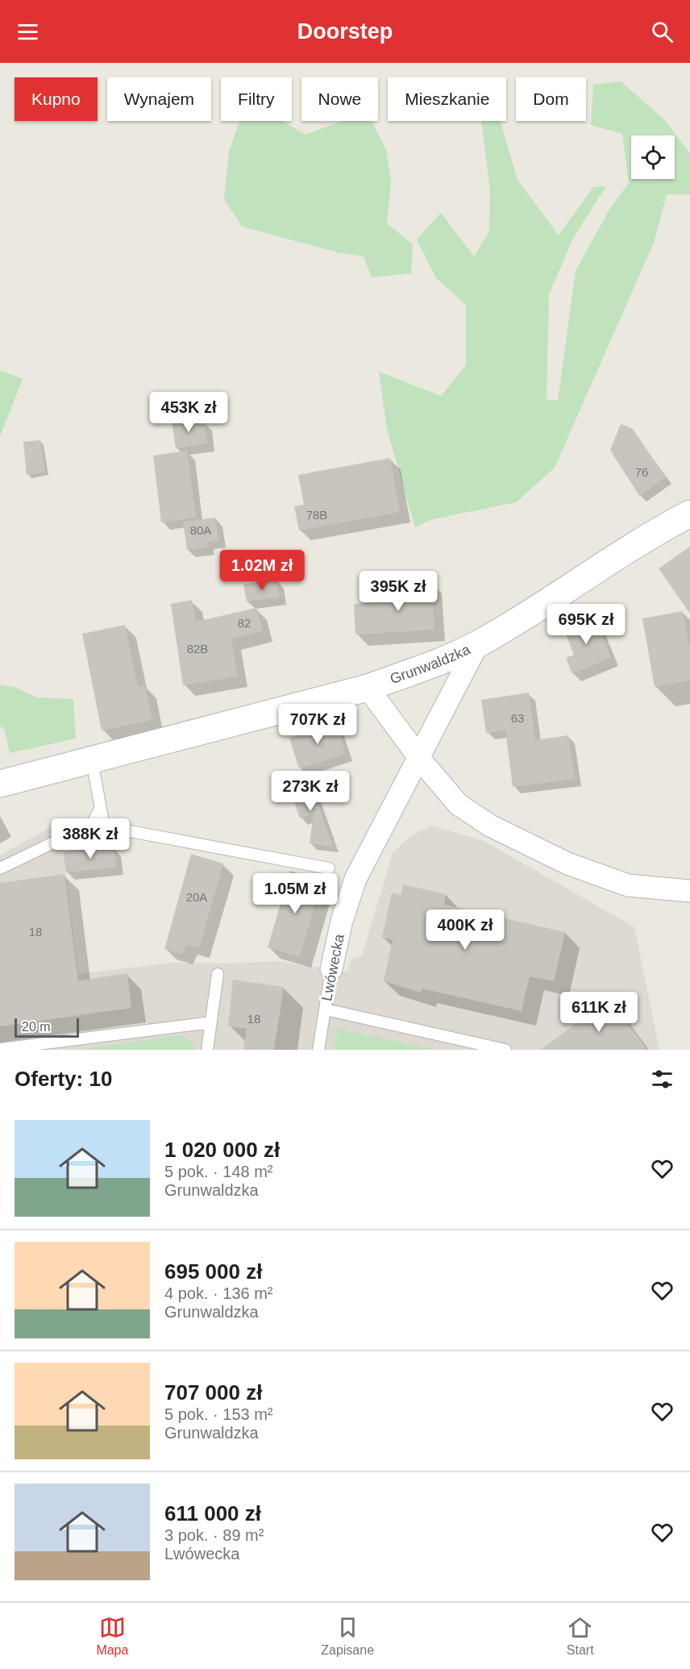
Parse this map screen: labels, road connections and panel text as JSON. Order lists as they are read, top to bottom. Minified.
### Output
{"streets":{"street":["Grunwaldzka","Lwówecka"]},"crossings":[["Grunwaldzka","Lwówecka"]],"house_numbers":["76","78B","80A","82","82B","63","20A","18","18"],"scale_bar":"20 m","page":{"header":"Doorstep","chip":["Kupno","Wynajem","Filtry","Nowe","Mieszkanie","Dom"],"price":["453K zł","1.02M zł","395K zł","695K zł","707K zł","273K zł","388K zł","1.05M zł","400K zł","611K zł"],"scale":"20 m","heading":"Oferty: 10","list":[{"name":"1 020 000 zł","note":"5 pok. · 148 m² · Grunwaldzka"},{"name":"695 000 zł","note":"4 pok. · 136 m² · Grunwaldzka"},{"name":"707 000 zł","note":"5 pok. · 153 m² · Grunwaldzka"},{"name":"611 000 zł","note":"3 pok. · 89 m² · Lwówecka"}],"tabs":["Mapa","Zapisane","Start"]}}
